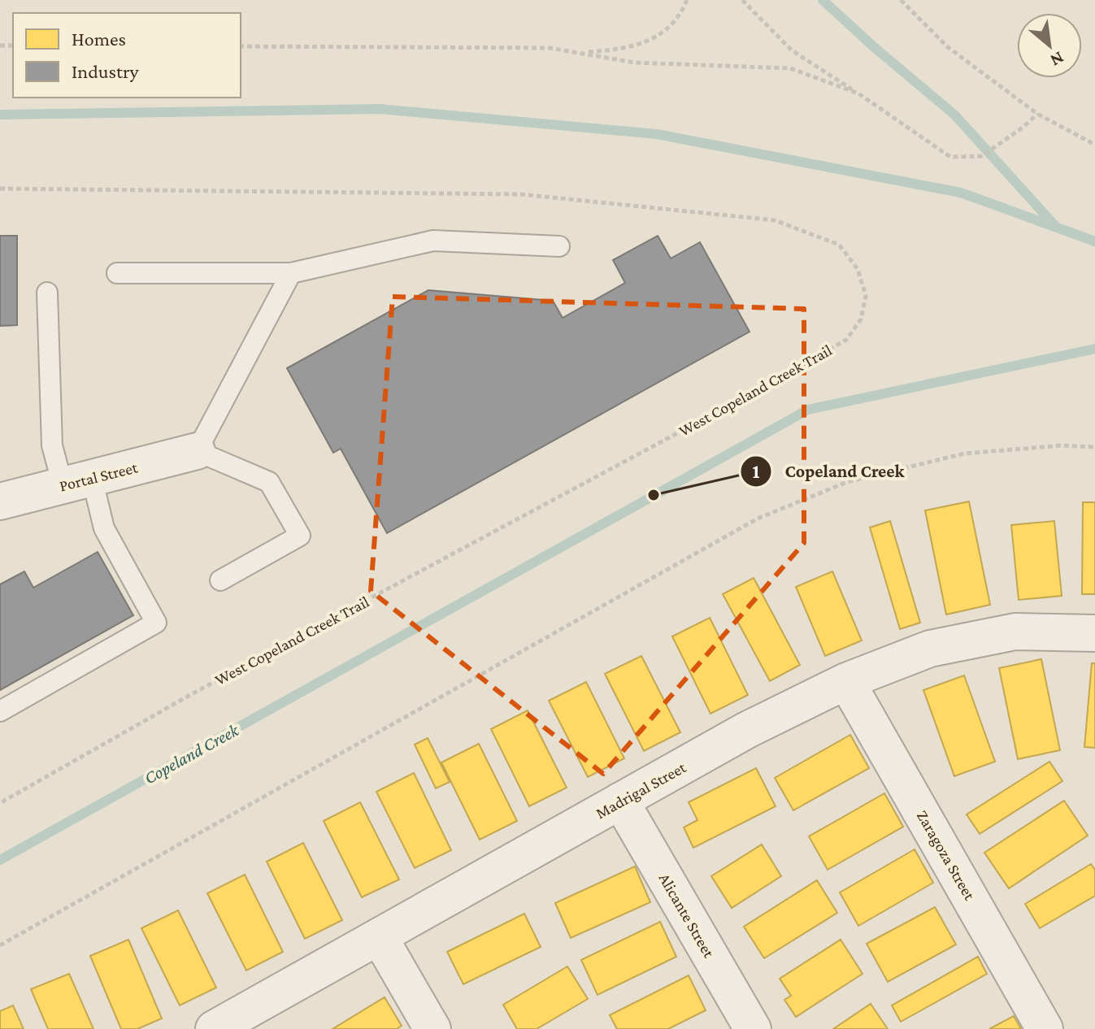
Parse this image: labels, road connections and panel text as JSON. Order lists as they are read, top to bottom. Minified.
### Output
{"streets":{"street":["Portal Street","Madrigal Street","Zaragoza Street","Alicante Street"],"path":["West Copeland Creek Trail"]},"crossings":[["Madrigal Street","Zaragoza Street"],["Madrigal Street","Alicante Street"]],"water":["Copeland Creek"],"places":["Copeland Creek"],"legend":["Homes","Industry"],"north":"bottom right"}
